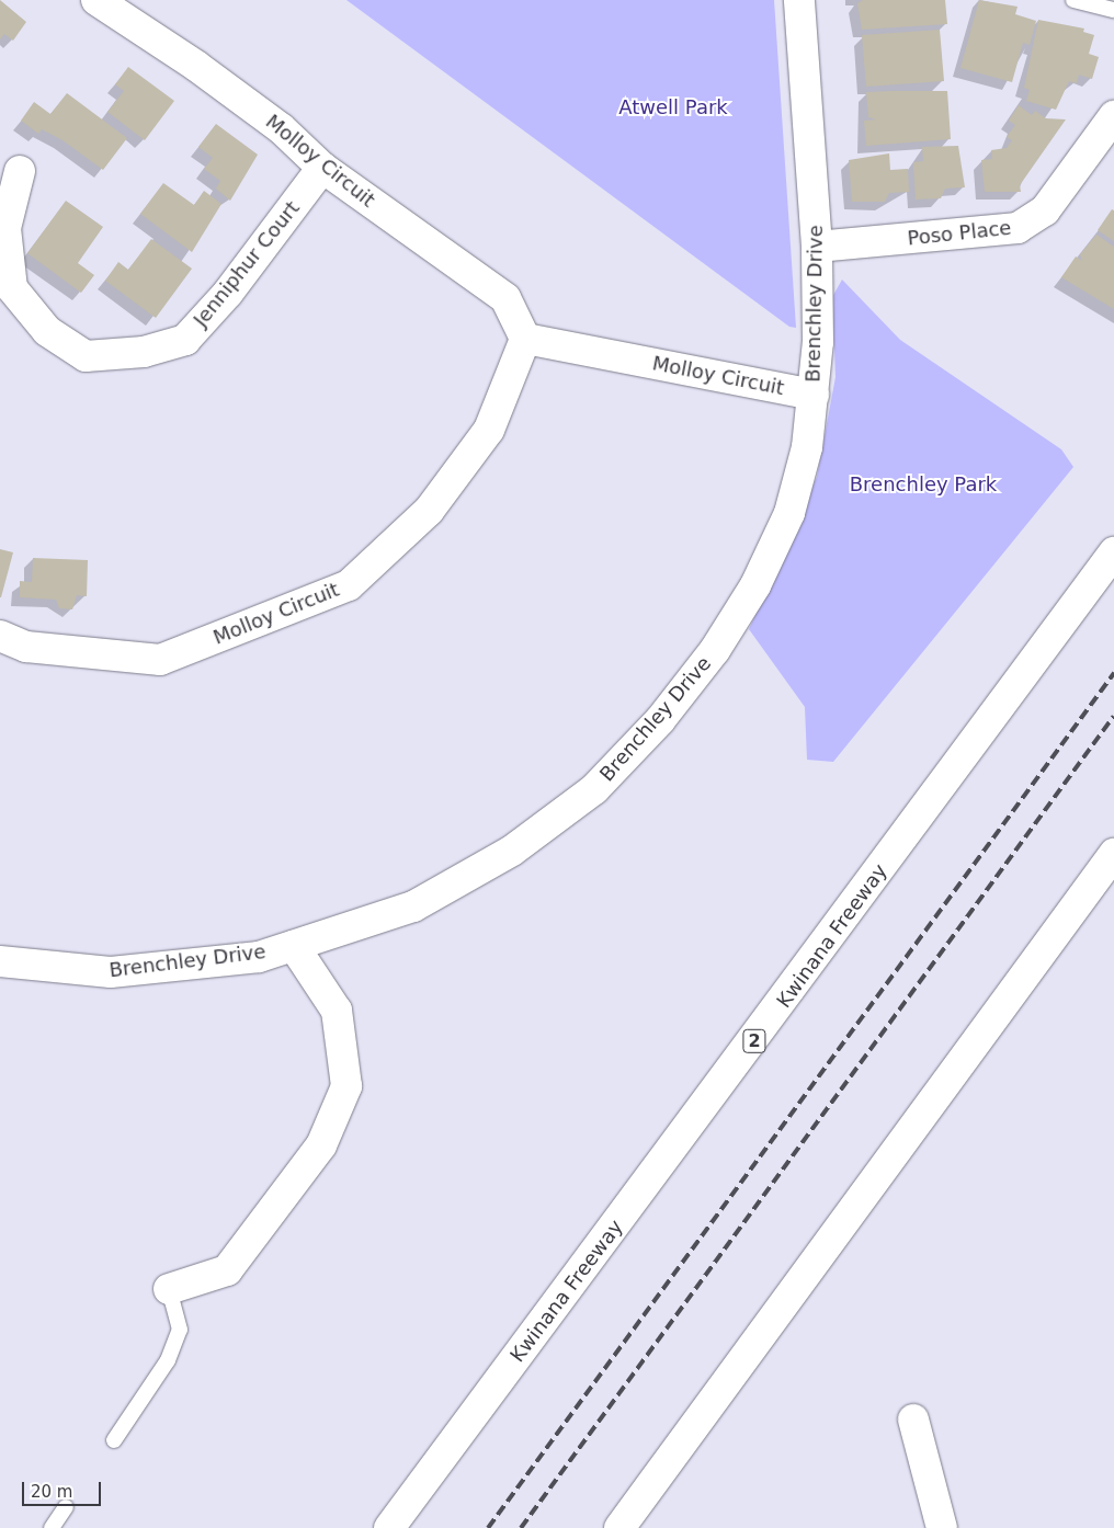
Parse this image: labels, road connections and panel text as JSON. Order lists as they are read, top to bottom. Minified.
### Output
{"streets":{"main road":["Molloy Circuit","Poso Place","Jenniphur Court","Brenchley Drive","Kwinana Freeway","2"]},"crossings":[["Molloy Circuit","Jenniphur Court"],["Molloy Circuit","Brenchley Drive"],["Poso Place","Brenchley Drive"]],"parks":["Atwell Park","Brenchley Park"],"scale_bar":"20 m"}
